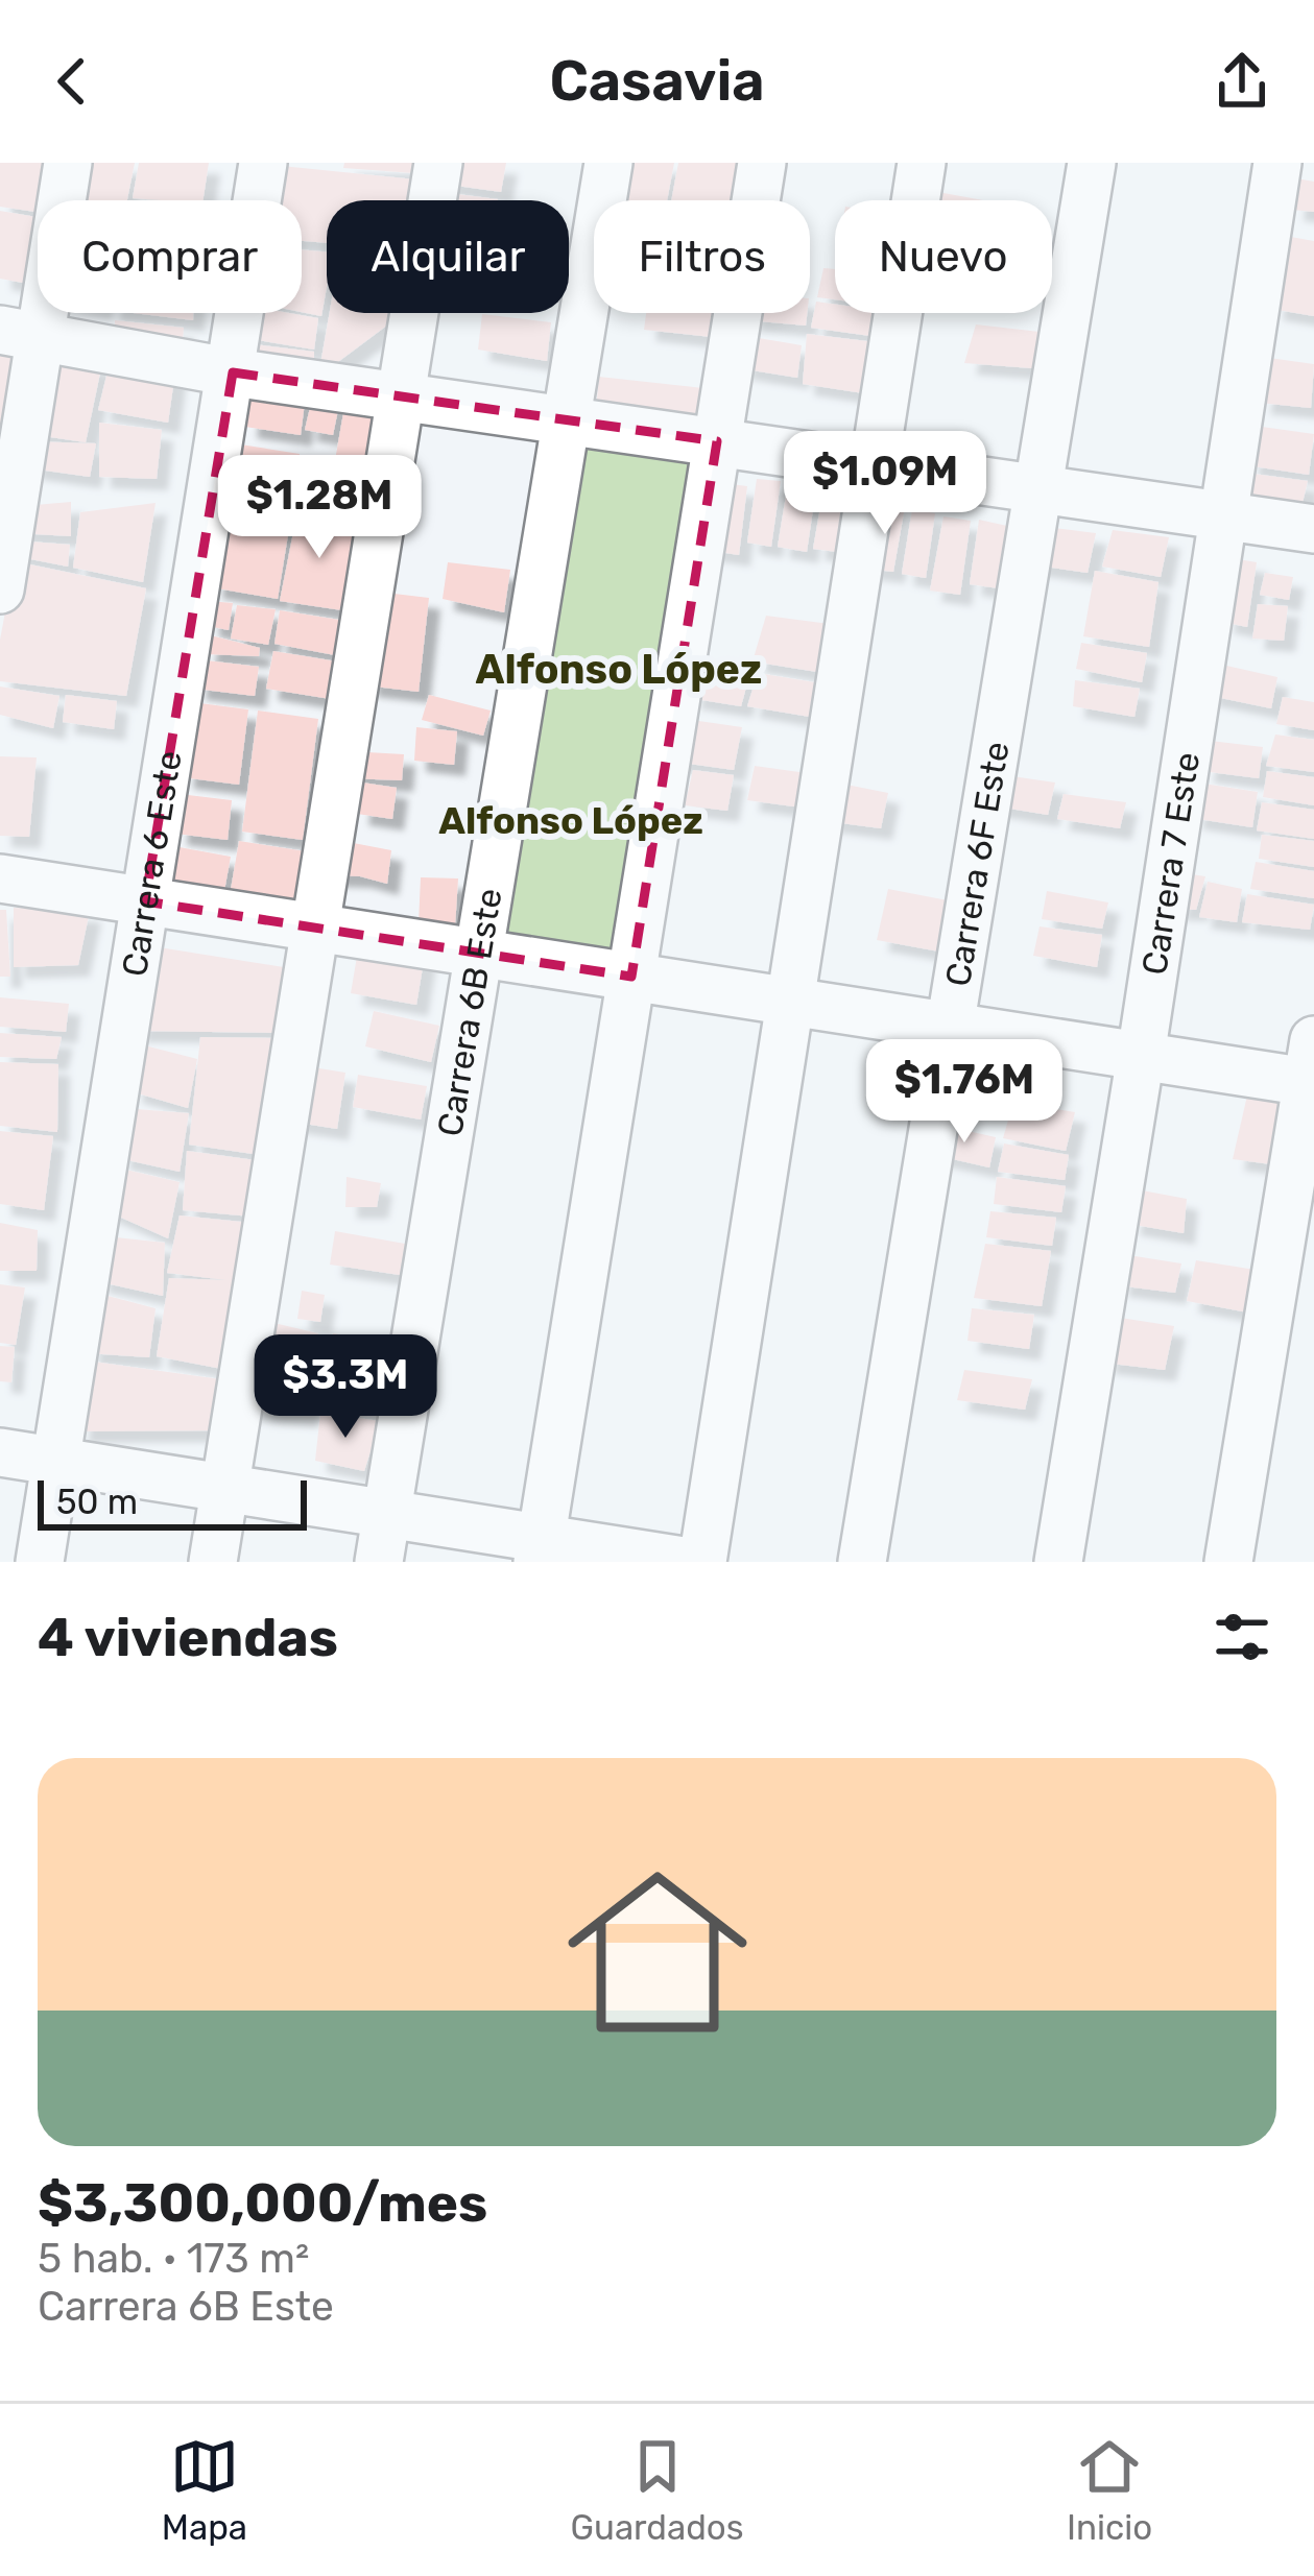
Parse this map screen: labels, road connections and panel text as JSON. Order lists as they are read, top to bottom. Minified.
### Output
{"streets":{"street":["Carrera 6F Este","Carrera 6 Este","Carrera 7 Este","Carrera 6B Este"]},"districts":["Alfonso López","Alfonso López"],"scale_bar":"50 m","page":{"header":"Casavia","chip":["Comprar","Alquilar","Filtros","Nuevo"],"price":["$1.09M","$1.28M","$1.76M","$3.3M"],"scale":"50 m","heading":"4 viviendas","list":[{"name":"$3,300,000/mes","note":"5 hab. · 173 m² · Carrera 6B Este"}],"tabs":["Mapa","Guardados","Inicio"]}}
